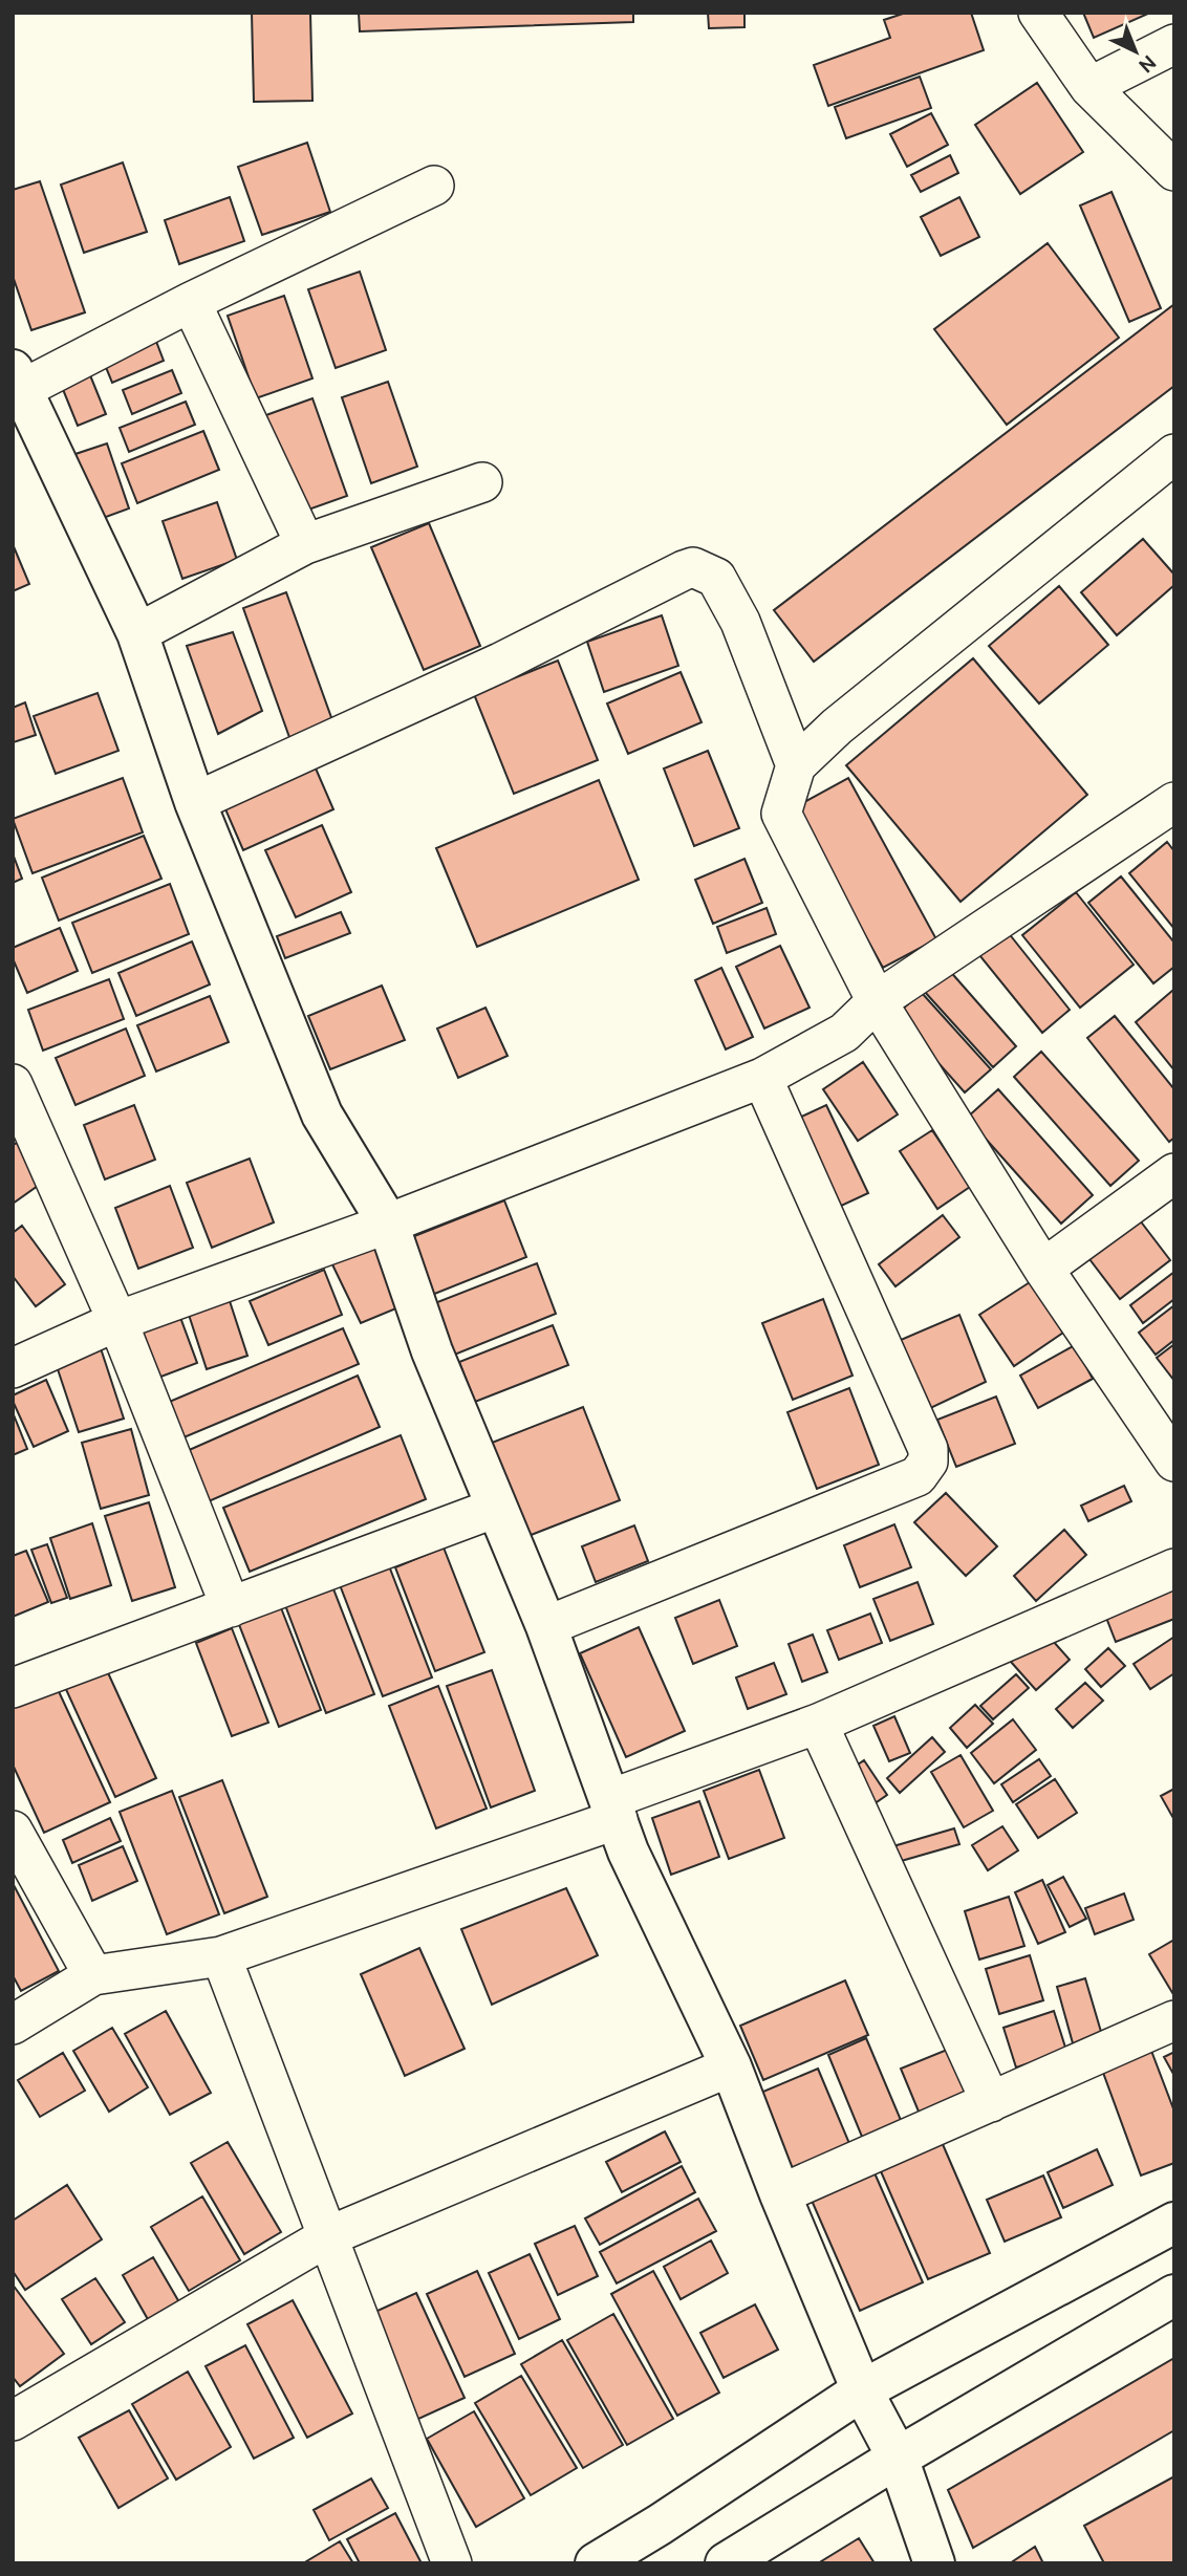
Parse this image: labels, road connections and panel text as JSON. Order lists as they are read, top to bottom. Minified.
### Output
{"north":"bottom right"}
